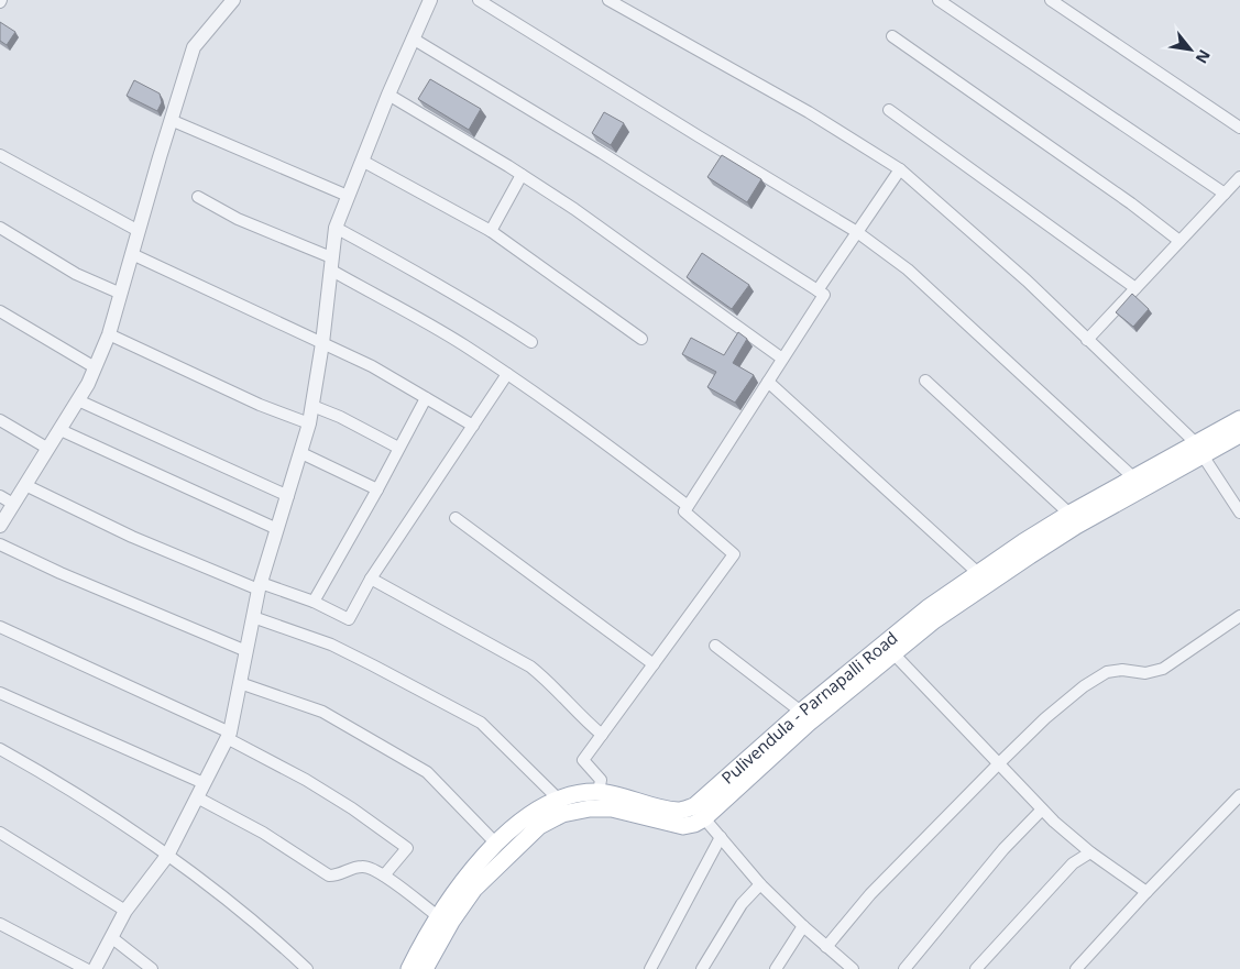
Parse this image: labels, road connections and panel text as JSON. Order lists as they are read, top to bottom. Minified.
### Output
{"streets":{"main road":["Pulivendula - Parnapalli Road"]},"north":"bottom right"}
